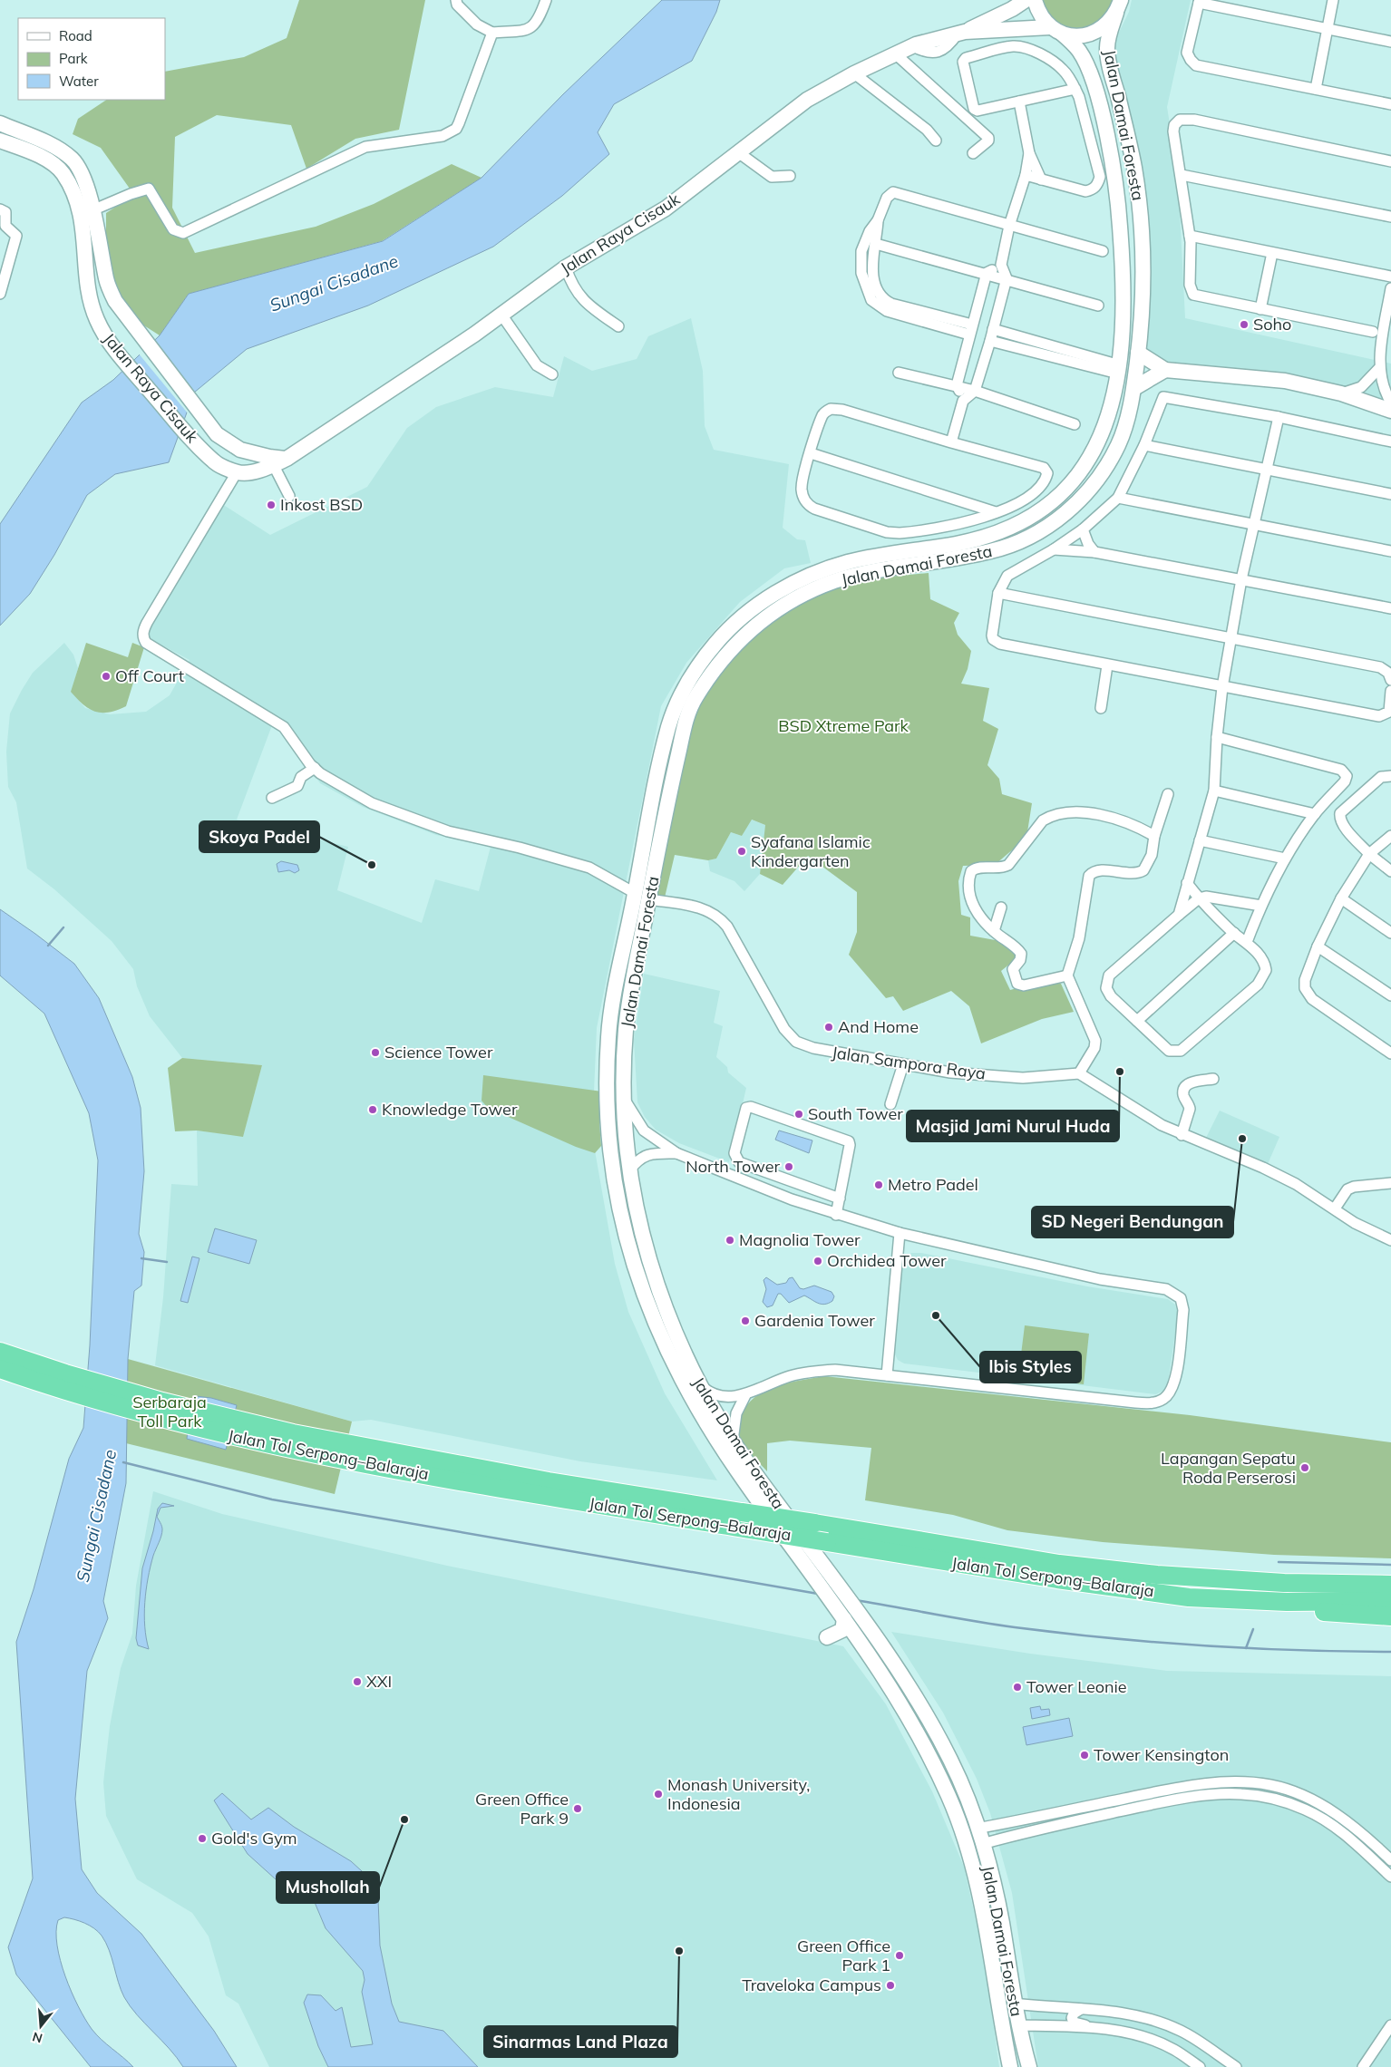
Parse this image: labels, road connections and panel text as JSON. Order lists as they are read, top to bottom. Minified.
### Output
{"streets":{"highway":["Jalan Tol Serpong–Balaraja"],"main road":["Jalan Damai Foresta","Jalan Raya Cisauk"],"street":["Jalan Sampora Raya"]},"crossings":[["Jalan Damai Foresta","Jalan Raya Cisauk"],["Jalan Damai Foresta","Jalan Sampora Raya"]],"water":["Sungai Cisadane"],"parks":["BSD Xtreme Park","Serbaraja Toll Park"],"places":["Soho","Inkost BSD","Off Court","Syafana Islamic Kindergarten","Skoya Padel","And Home","Science Tower","Masjid Jami Nurul Huda","Knowledge Tower","South Tower","SD Negeri Bendungan","North Tower","Metro Padel","Magnolia Tower","Orchidea Tower","Ibis Styles","Gardenia Tower","Lapangan Sepatu Roda Perserosi","XXI","Tower Leonie","Tower Kensington","Monash University, Indonesia","Green Office Park 9","Mushollah","Gold's Gym","Sinarmas Land Plaza","Green Office Park 1","Traveloka Campus"],"legend":["Road","Park","Water"],"north":"bottom"}
